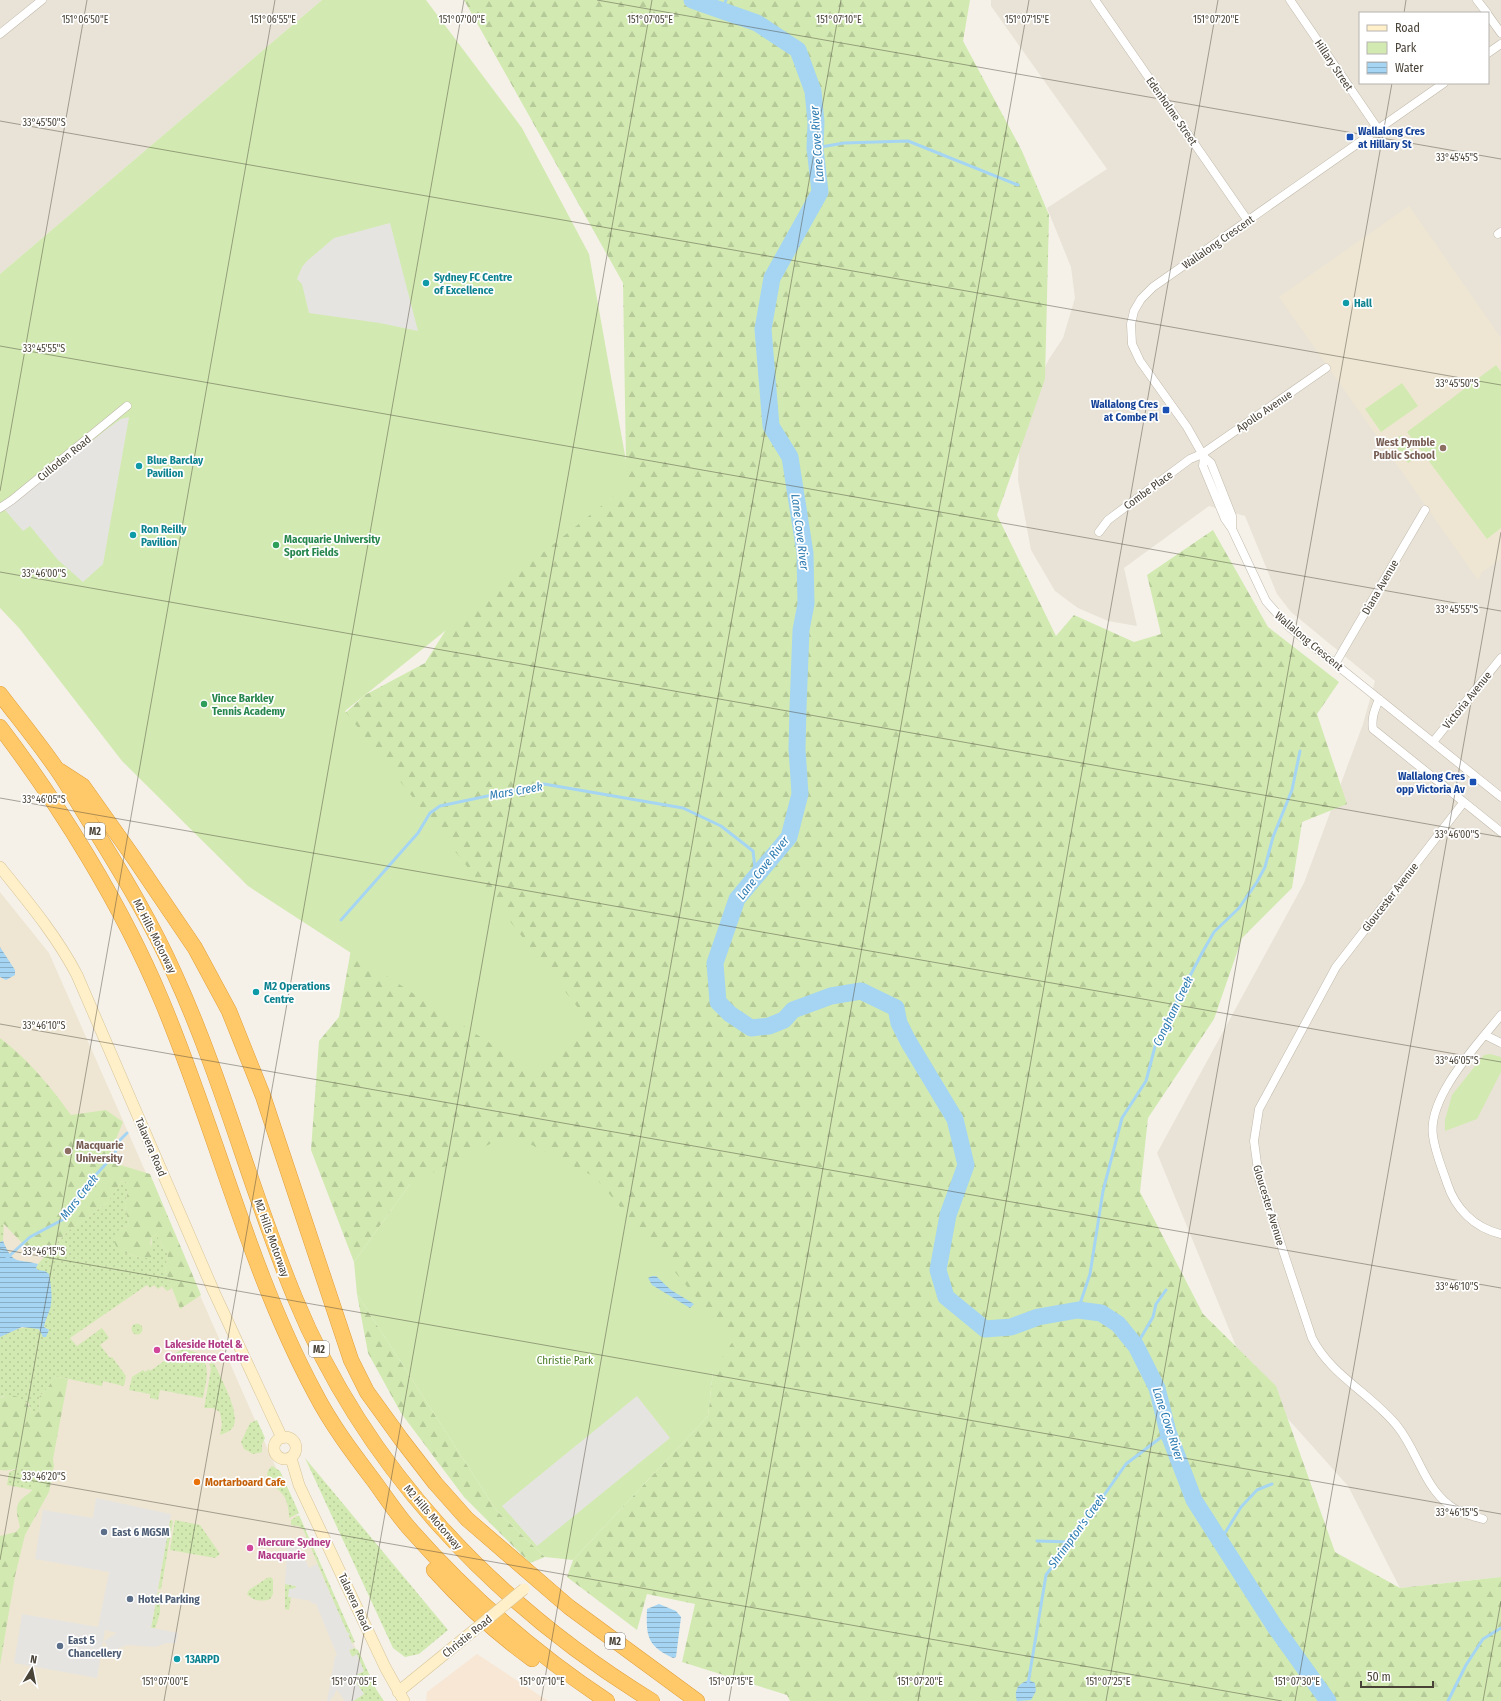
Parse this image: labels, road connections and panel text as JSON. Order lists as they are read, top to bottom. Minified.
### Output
{"streets":{"highway":["M2","M2 Hills Motorway"],"street":["Hillary Street","Edenholme Street","Wallalong Crescent","Apollo Avenue","Culloden Road","Combe Place","Diana Avenue","Victoria Avenue","Gloucester Avenue","Talavera Road","Christie Road"]},"crossings":[["Hillary Street","Wallalong Crescent"],["Edenholme Street","Wallalong Crescent"],["Wallalong Crescent","Apollo Avenue"],["Wallalong Crescent","Combe Place"],["Wallalong Crescent","Diana Avenue"],["Wallalong Crescent","Victoria Avenue"],["Apollo Avenue","Combe Place"],["M2","M2 Hills Motorway"],["M2","Christie Road"],["Talavera Road","Christie Road"]],"water":["Lane Cove River","Mars Creek","Congham Creek","Shrimpton's Creek"],"parks":["Christie Park"],"places":{"transit":["Wallalong Cres at Hillary St","Wallalong Cres at Combe Pl","Wallalong Cres opp Victoria Av"],"other":["Sydney FC Centre of Excellence","Hall","West Pymble Public School","Blue Barclay Pavilion","Ron Reilly Pavilion","Macquarie University Sport Fields","Vince Barkley Tennis Academy","M2 Operations Centre","Macquarie University","Lakeside Hotel & Conference Centre","Mortarboard Cafe","East 6 MGSM","Mercure Sydney Macquarie","Hotel Parking","East 5 Chancellery","13ARPD"]},"legend":["Road","Park","Water"],"scale_bar":"50 m","north":"top","coordinates":["151°06'50\"E","151°07'00\"E","151°07'05\"E","151°07'10\"E","151°07'15\"E","151°07'20\"E","151°06'55\"E","33°45'50\"S","33°45'45\"S","33°45'55\"S","33°46'00\"S","33°46'05\"S","33°46'10\"S","33°46'15\"S","33°46'20\"S","151°07'25\"E","151°07'30\"E"]}
